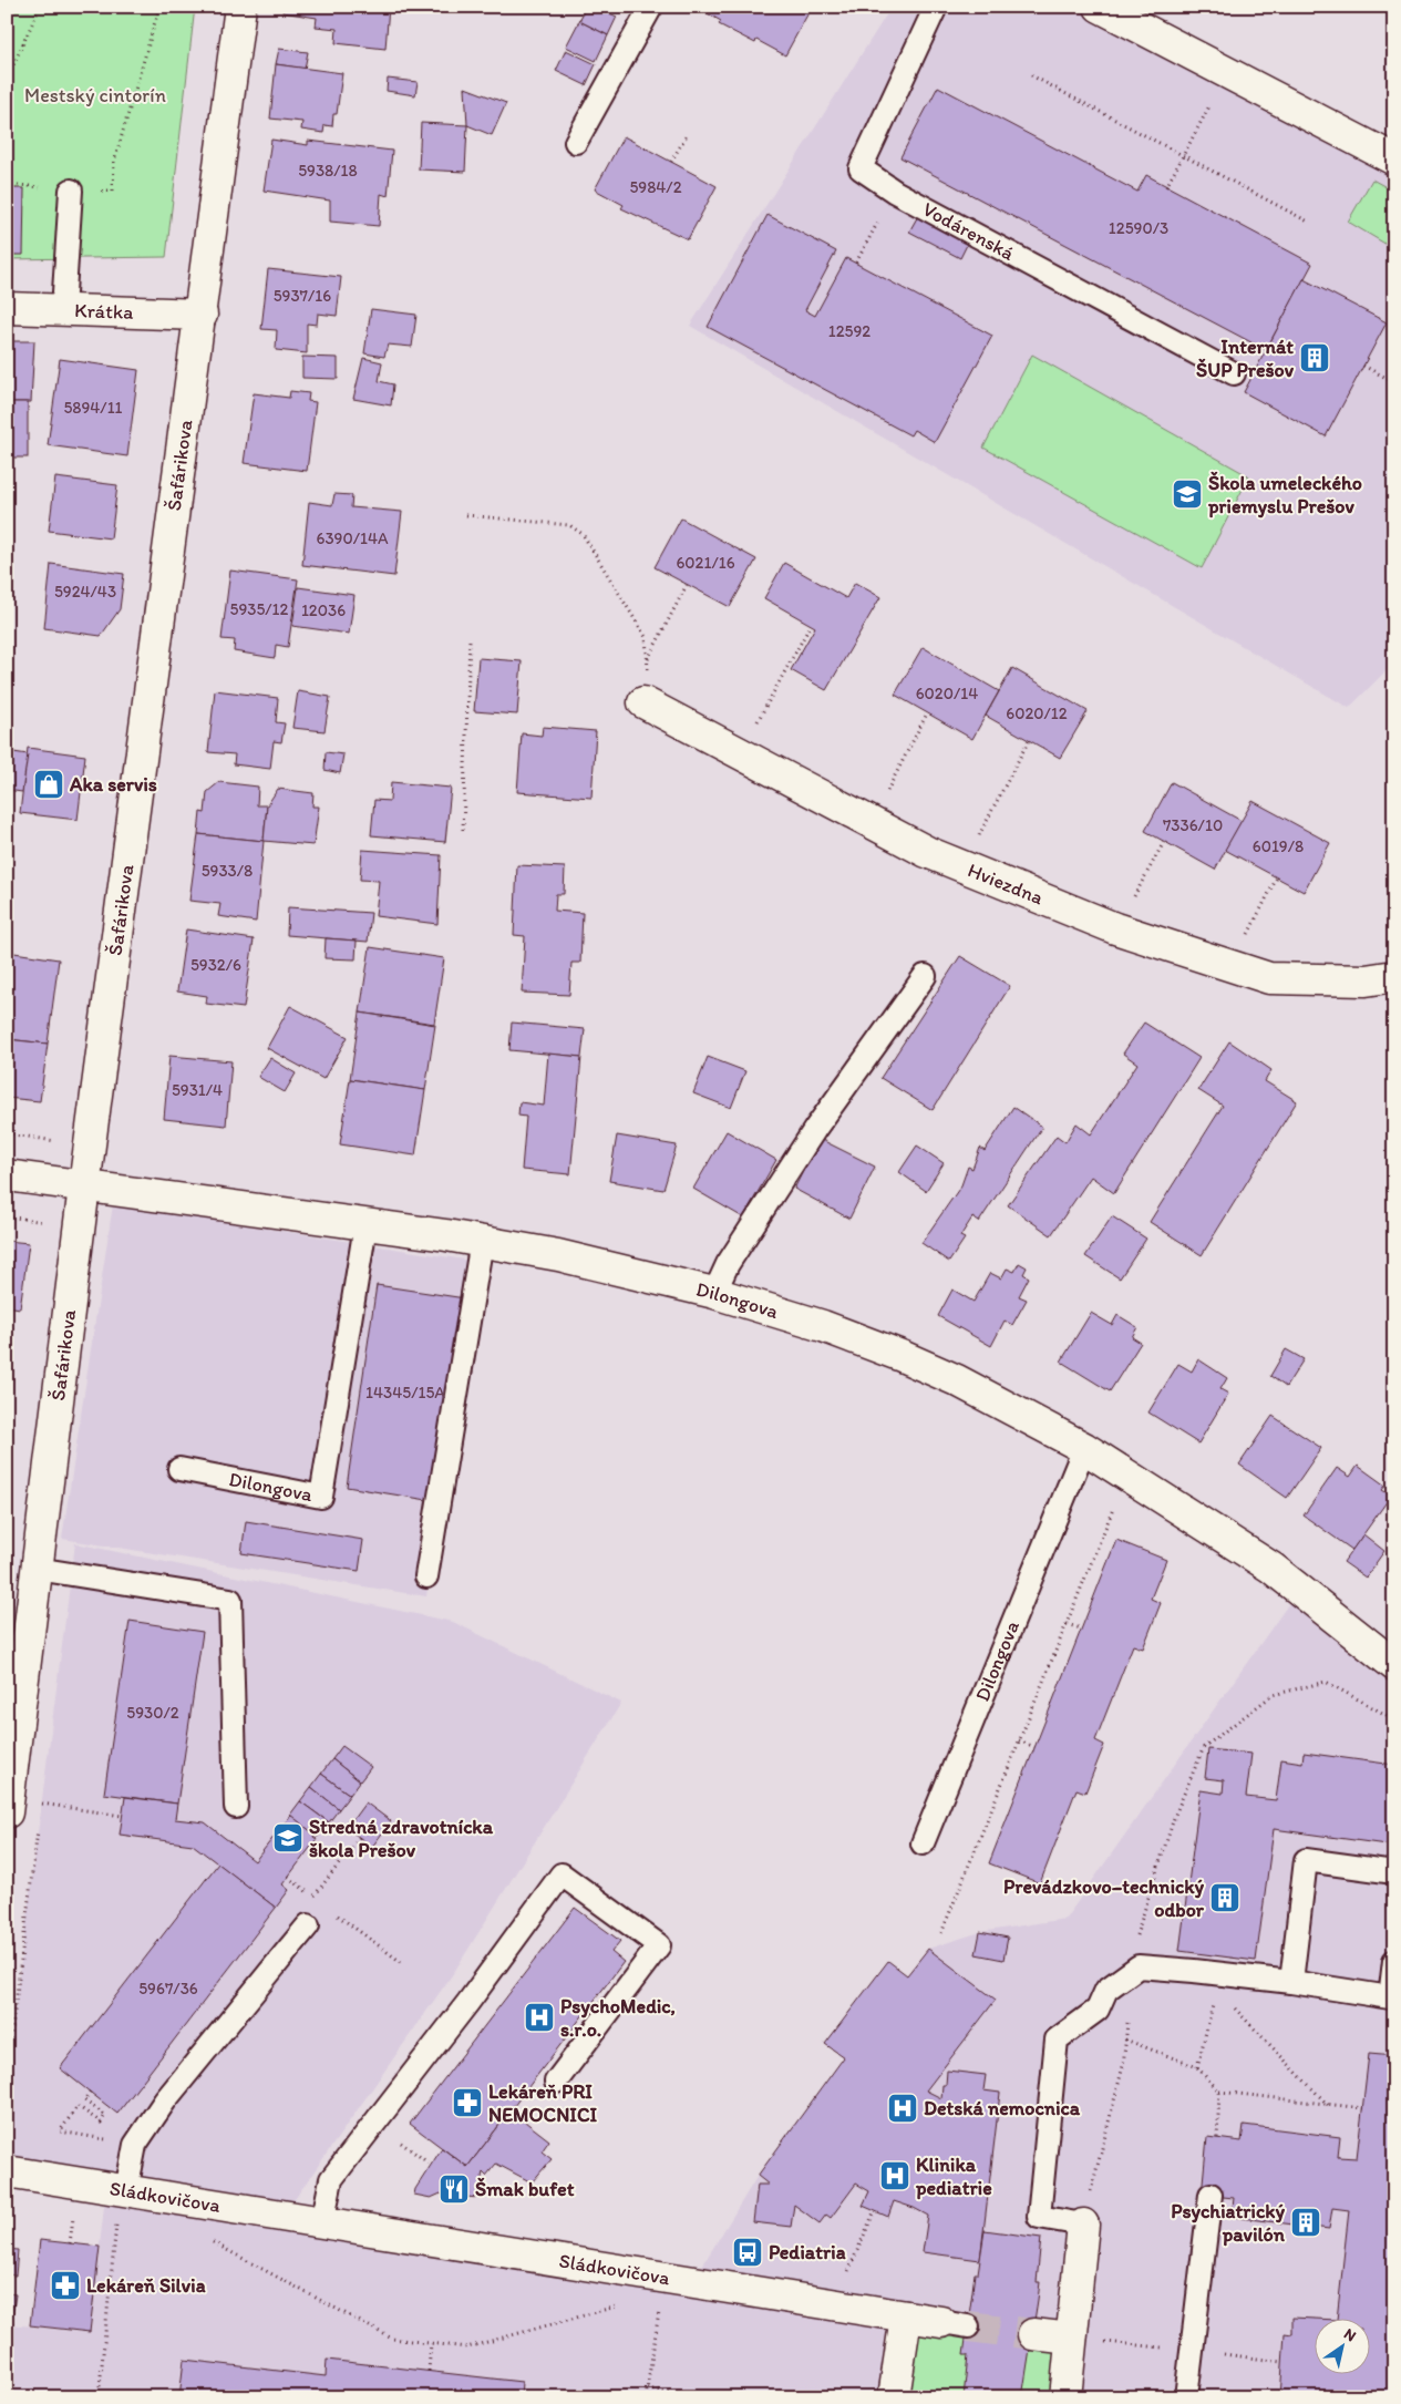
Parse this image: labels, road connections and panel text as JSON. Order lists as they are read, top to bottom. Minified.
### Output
{"streets":{"street":["Krátka","Šafárikova","Hviezdna","Dilongova","Sládkovičova"],"lane":["Vodárenská"]},"crossings":[["Krátka","Šafárikova"],["Šafárikova","Dilongova"]],"parks":["Mestský cintorín"],"places":{"building":["Internát ŠUP Prešov","Prevádzkovo‑technický odbor","Psychiatrický pavilón"],"school or university":["Škola umeleckého priemyslu Prešov","Stredná zdravotnícka škola Prešov"],"shop":["Aka servis"],"hospital":["PsychoMedic, s.r.o.","Detská nemocnica","Klinika pediatrie"],"pharmacy":["Lekáreň PRI NEMOCNICI","Lekáreň Silvia"],"restaurant":["Šmak bufet"],"bus stop":["Pediatria"]},"house_numbers":["5938/18","5984/2","12590/3","5937/16","12592","5894/11","6390/14A","6021/16","5924/43","5935/12","12036","6020/14","6020/12","7336/10","6019/8","5933/8","5932/6","5931/4","14345/15A","5930/2","5967/36"],"north":"top right"}
